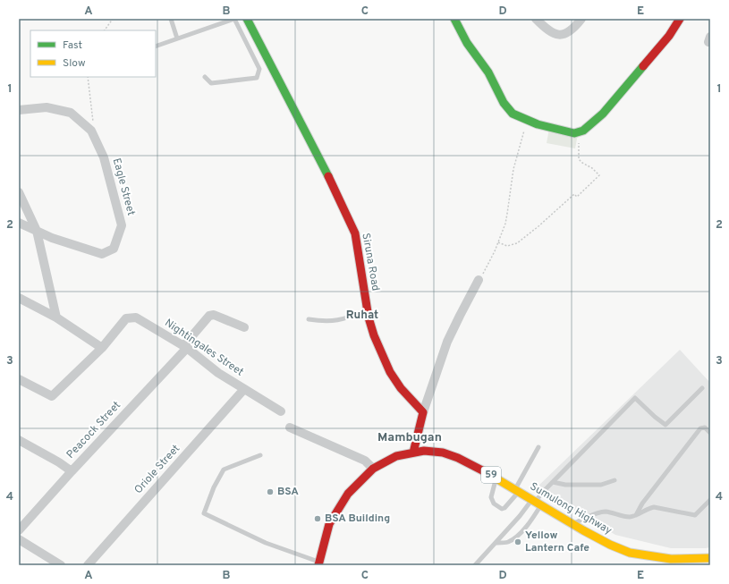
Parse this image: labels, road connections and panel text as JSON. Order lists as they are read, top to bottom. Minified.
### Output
{"streets":{"street":["Eagle Street","Siruna Road","Nightingales Street","Peacock Street","Oriole Street","59","Sumulong Highway"]},"crossings":[["Nightingales Street","Peacock Street"],["Nightingales Street","Oriole Street"]],"districts":["Ruhat","Mambugan"],"places":["BSA","BSA Building","Yellow Lantern Cafe"],"legend":["Fast","Slow"],"grid":{"columns":["A","B","C","D","E"],"rows":["1","2","3","4"]}}
